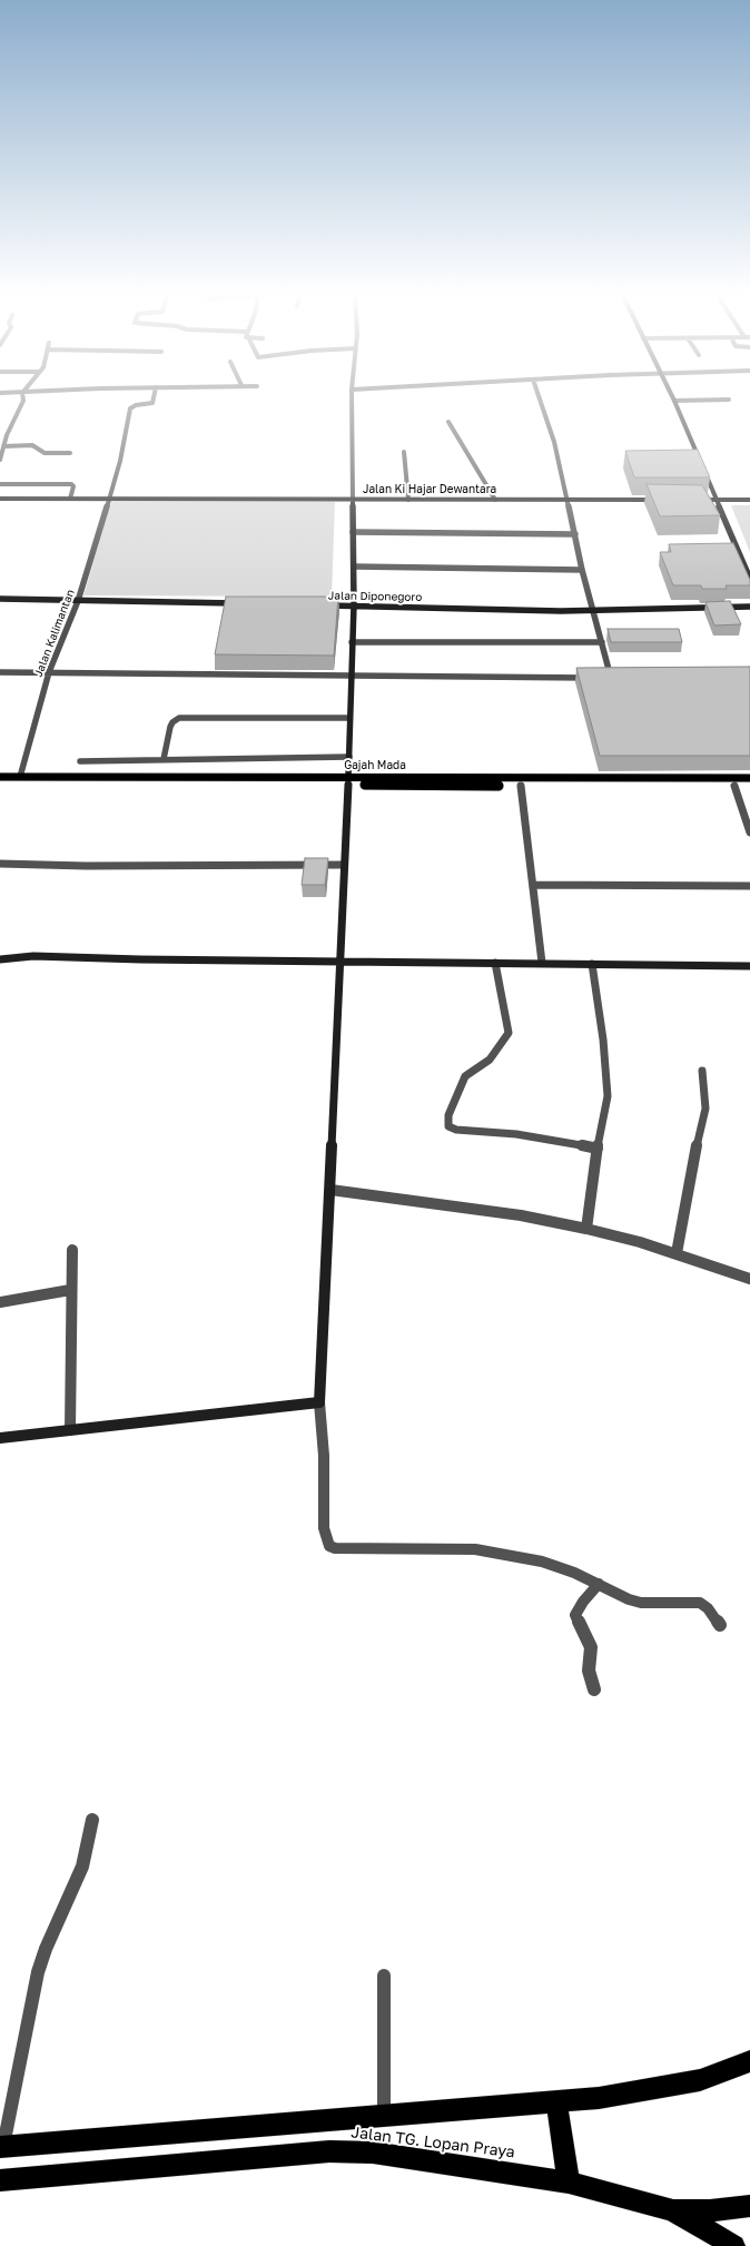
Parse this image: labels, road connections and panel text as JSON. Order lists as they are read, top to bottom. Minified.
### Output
{"streets":{"highway":["Jalan TG. Lopan Praya"],"main road":["Gajah Mada"],"street":["Jalan Ki Hajar Dewantara","Jalan Diponegoro","Jalan Kalimantan"]},"crossings":[["Jalan Ki Hajar Dewantara","Jalan Kalimantan"],["Jalan Kalimantan","Gajah Mada"]]}
